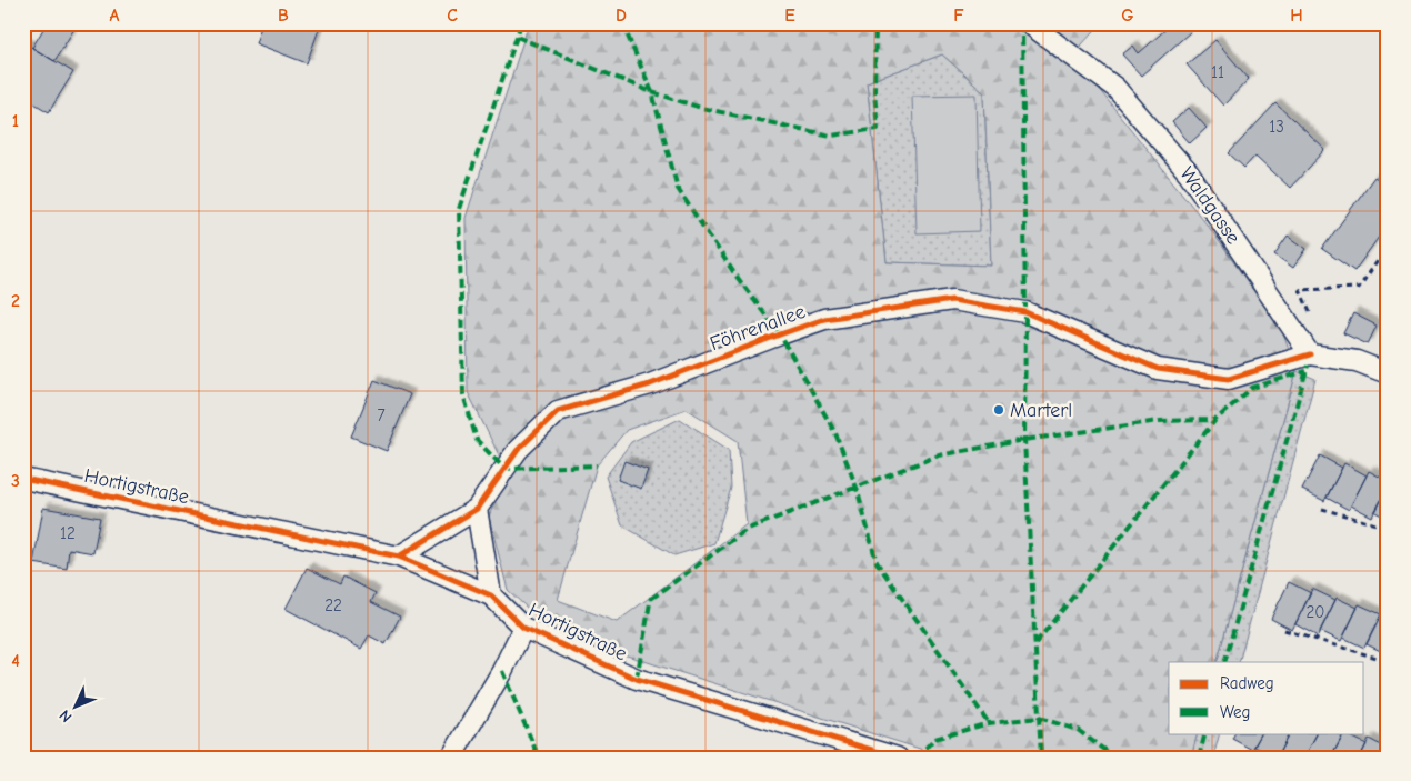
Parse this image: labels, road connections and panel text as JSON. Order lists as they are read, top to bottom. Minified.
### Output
{"streets":{"street":["Waldgasse","Föhrenallee","Hortigstraße"]},"crossings":[["Waldgasse","Föhrenallee"],["Föhrenallee","Hortigstraße"]],"places":["Marterl"],"house_numbers":["11","13","7","12","22","20"],"legend":["Radweg","Weg"],"north":"bottom left","grid":{"columns":["A","B","C","D","E","F","G","H"],"rows":["1","2","3","4"]}}
